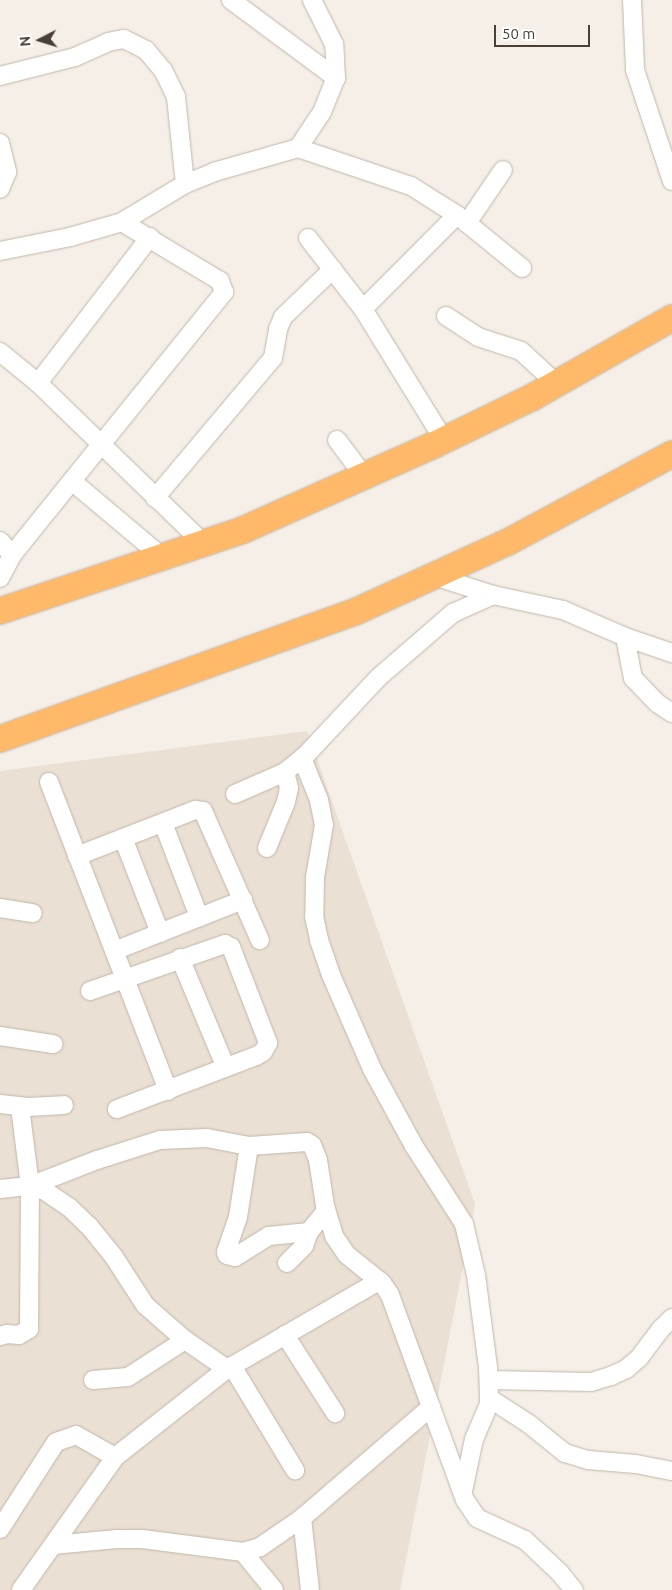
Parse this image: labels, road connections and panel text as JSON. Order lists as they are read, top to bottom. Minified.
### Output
{"scale_bar":"50 m","north":"left"}
